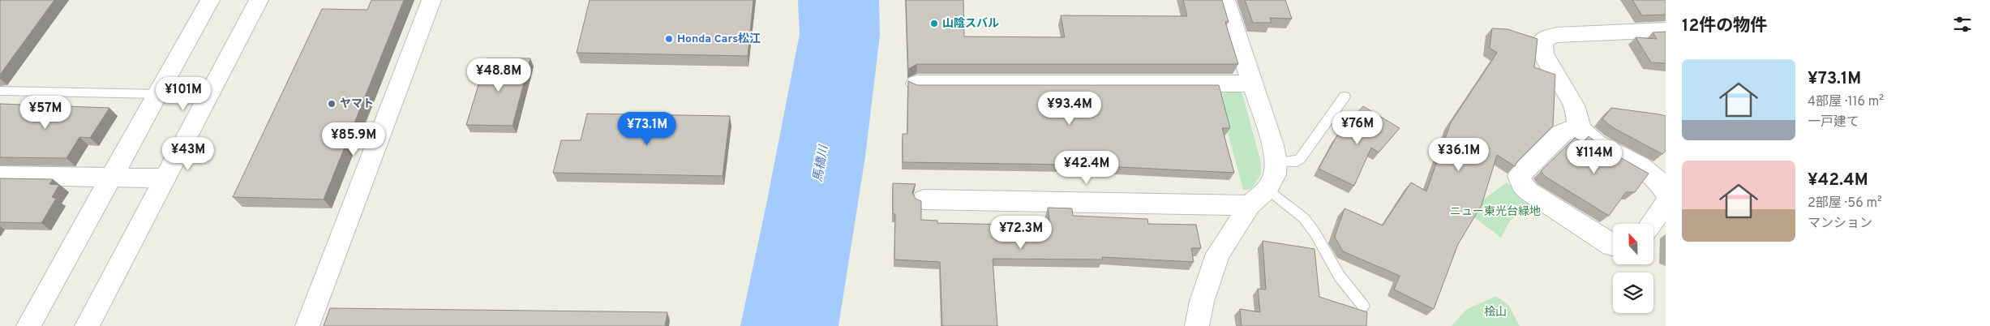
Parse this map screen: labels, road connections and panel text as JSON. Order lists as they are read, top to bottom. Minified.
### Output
{"water":["馬橋川"],"parks":["ニュー東光台緑地","桧山"],"places":["山陰スバル","Honda Cars松江","ヤマト"],"north":"top","page":{"heading":"12件の物件","list":[{"name":"¥73.1M","note":"4部屋 · 116 m² · 一戸建て"},{"name":"¥42.4M","note":"2部屋 · 56 m² · マンション"}],"price":["¥48.8M","¥101M","¥93.4M","¥57M","¥76M","¥73.1M","¥85.9M","¥43M","¥36.1M","¥114M","¥42.4M","¥72.3M"]}}
